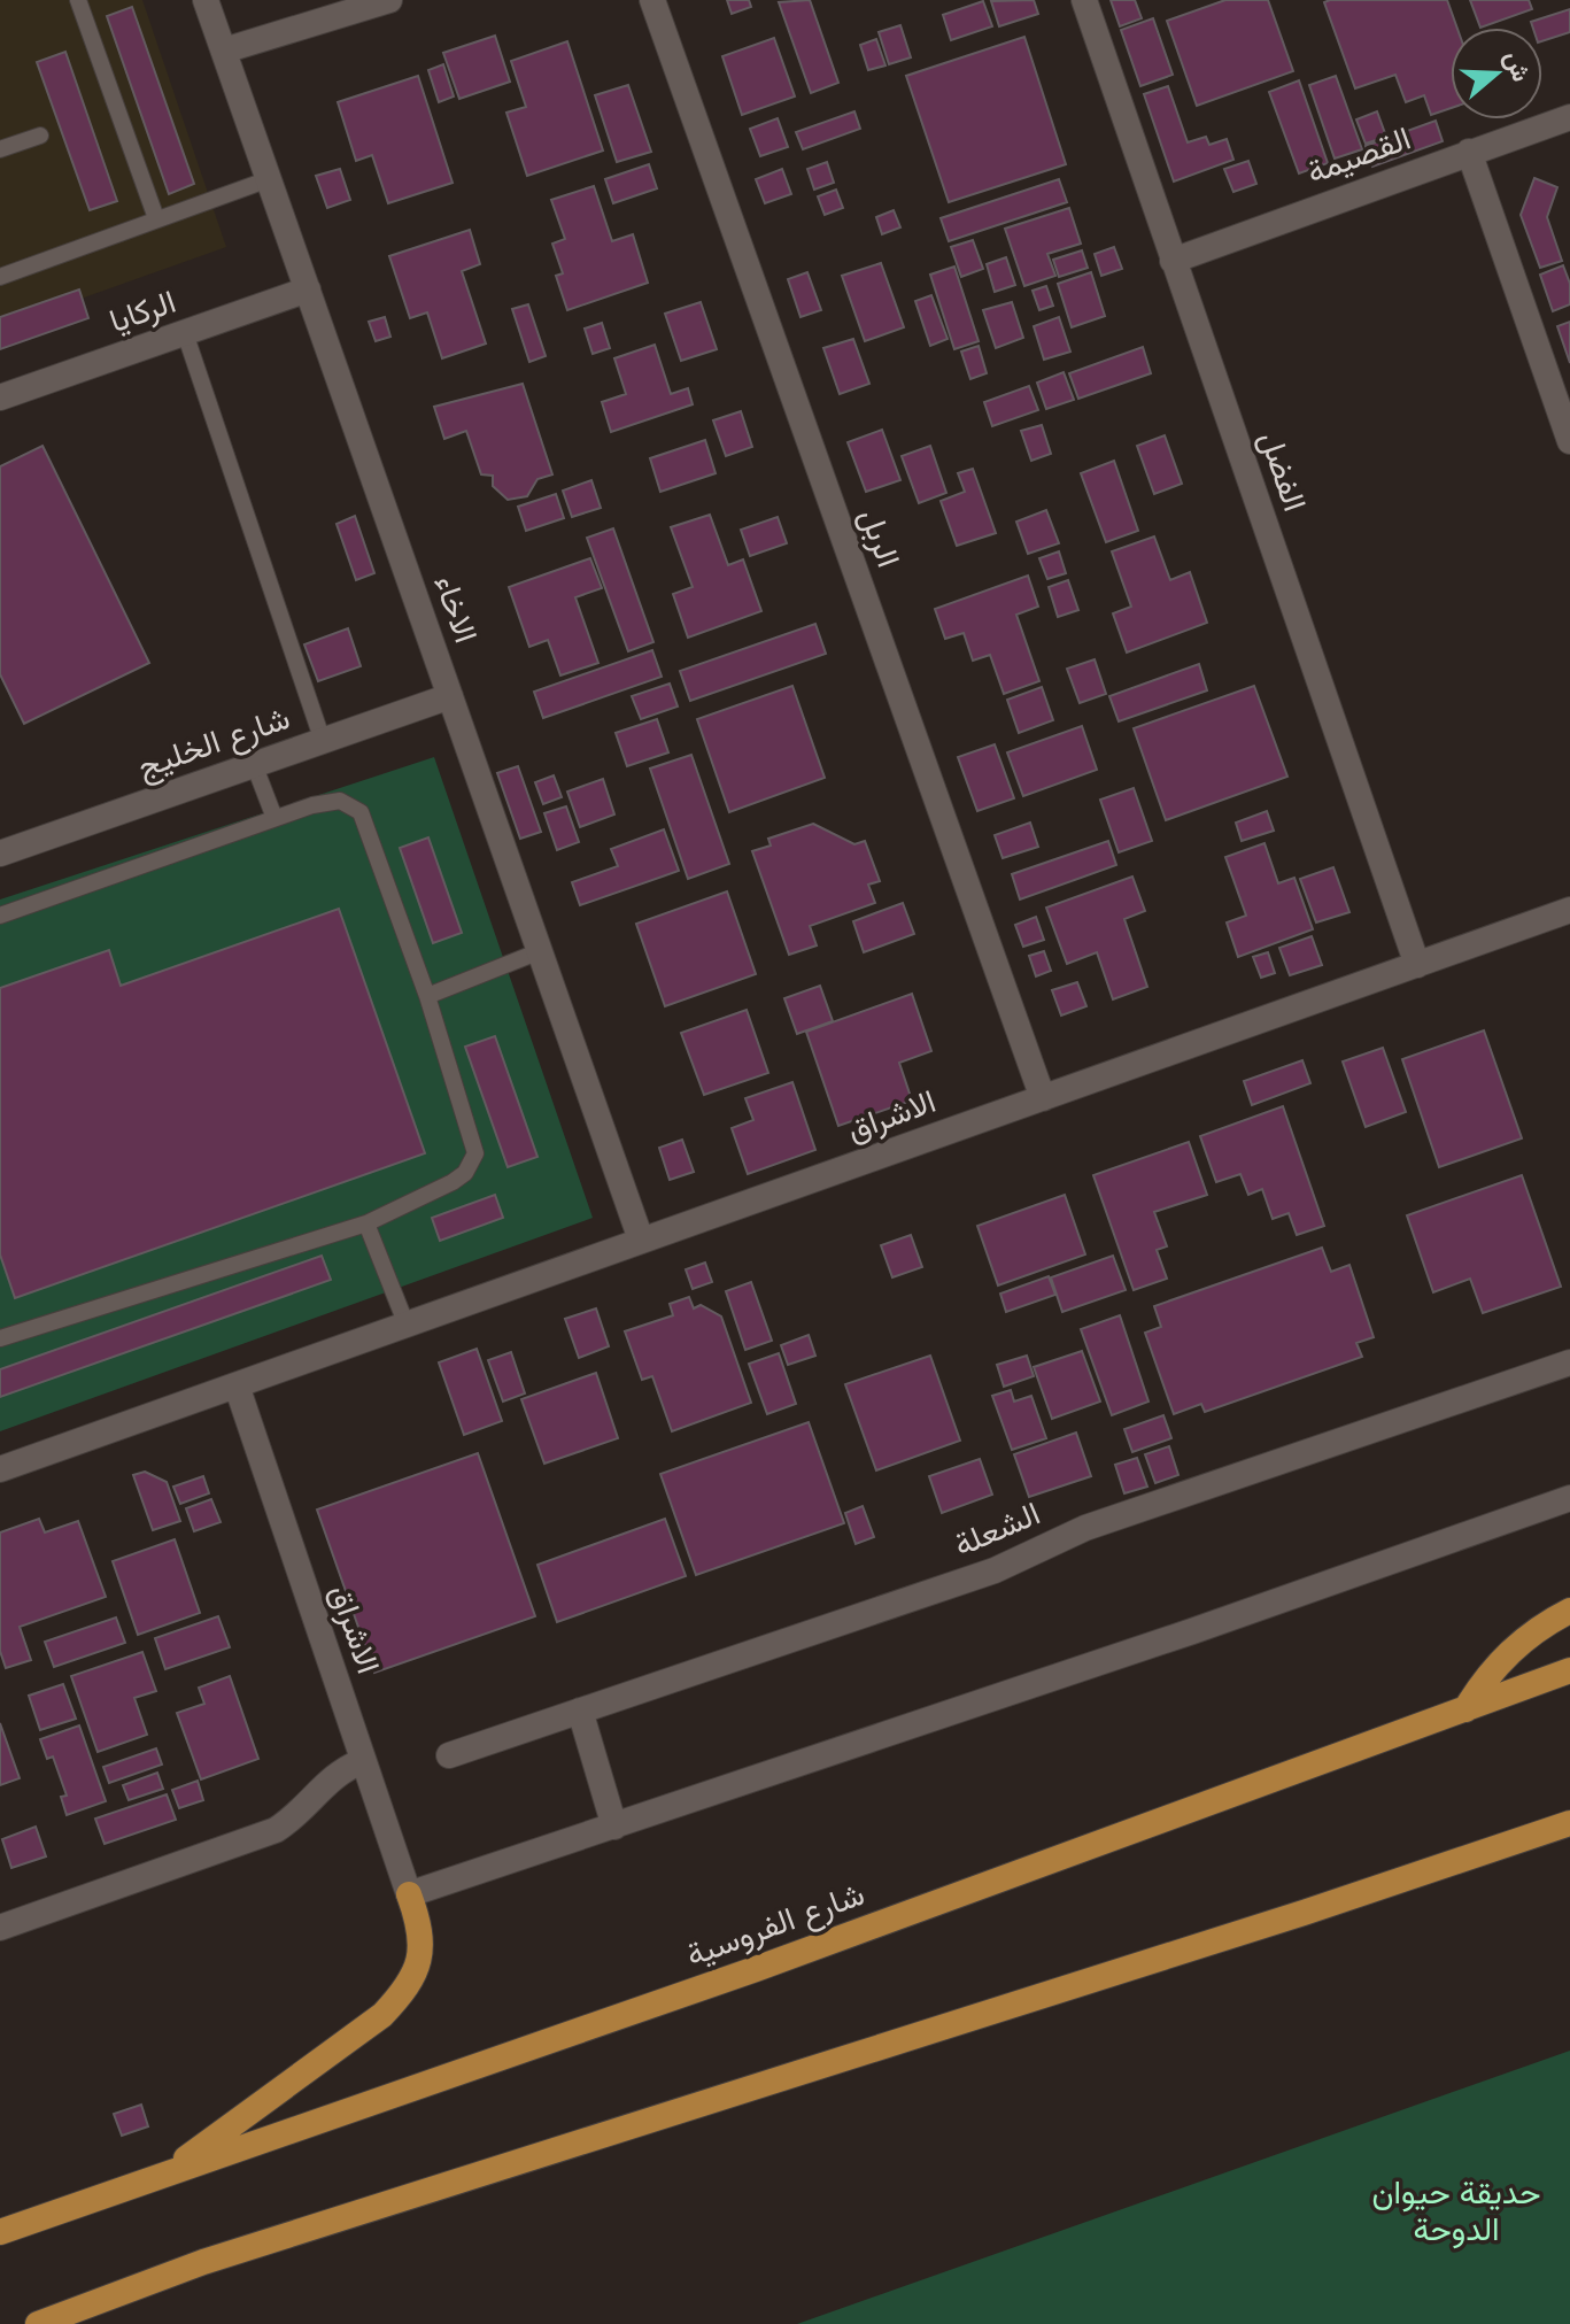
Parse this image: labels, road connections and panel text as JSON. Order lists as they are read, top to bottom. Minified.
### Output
{"streets":{"highway":["شارع الفروسية"],"street":["القصيمة","الركايا","الفضل","الربل","الاخاء","شارع الخليج","الاشراق","الشعلة"]},"crossings":[["القصيمة","الفضل"],["الركايا","الاخاء"],["الفضل","الاشراق"],["الربل","الاشراق"],["الاخاء","شارع الخليج"],["الاخاء","الاشراق"]],"parks":["حديقة حيوان الدوحة"],"north":"right"}
